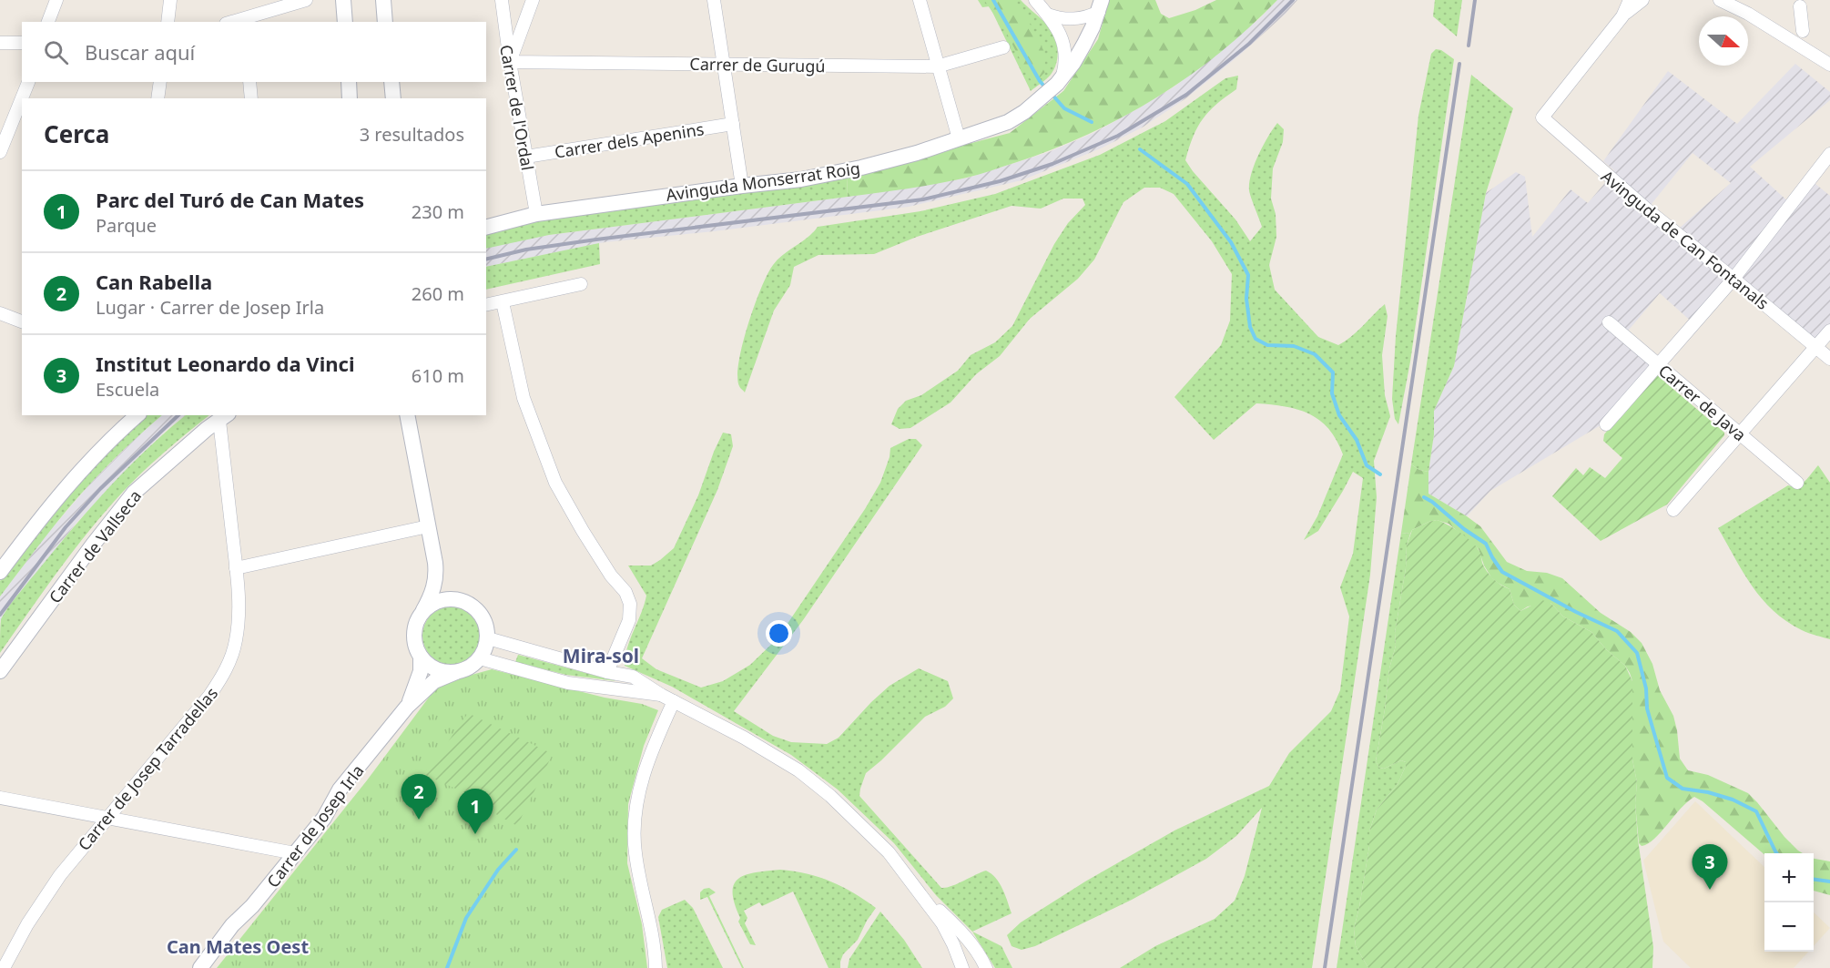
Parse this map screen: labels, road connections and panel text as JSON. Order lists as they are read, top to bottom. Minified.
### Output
{"streets":{"street":["Carrer de Gurugú","Carrer de l'Ordal","Carrer dels Apenins","Avinguda Monserrat Roig","Avinguda de Can Fontanals","Carrer de Java","Carrer de Vallseca","Carrer de Josep Tarradellas","Carrer de Josep Irla"]},"crossings":[["Carrer de Gurugú","Carrer de l'Ordal"],["Carrer de l'Ordal","Carrer dels Apenins"],["Carrer de l'Ordal","Avinguda Monserrat Roig"],["Carrer de Vallseca","Carrer de Josep Tarradellas"]],"districts":["Mira-sol","Can Mates Oest"],"north":"right","page":{"search":"Buscar aquí","heading":["Cerca","3 resultados"],"list":[{"mark":"1","name":"Parc del Turó de Can Mates","note":"Parque","value":"230 m"},{"mark":"2","name":"Can Rabella","note":"Lugar · Carrer de Josep Irla","value":"260 m"},{"mark":"3","name":"Institut Leonardo da Vinci","note":"Escuela","value":"610 m"}],"pins":["2","1","3"],"map_buttons":["+","−"]}}
